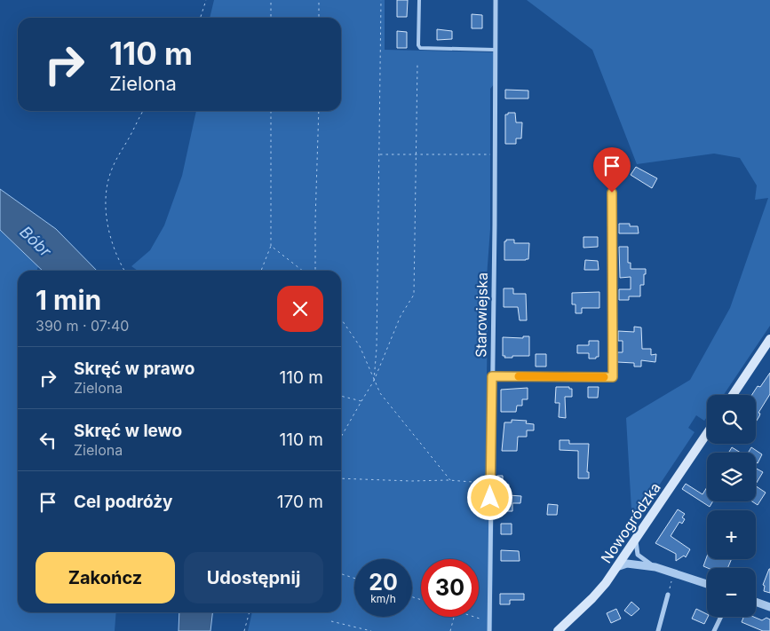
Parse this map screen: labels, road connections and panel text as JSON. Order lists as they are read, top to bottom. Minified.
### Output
{"streets":{"main road":["Nowogródzka"],"street":["Starowiejska"]},"water":["Bóbr"],"page":{"turn":["110 m","Zielona"],"heading":["1 min","390 m · 07:40"],"list":[{"name":"Skręć w prawo","note":"Zielona","value":"110 m"},{"name":"Skręć w lewo","note":"Zielona","value":"110 m"},{"name":"Cel podróży","value":"170 m"}],"map_buttons":["+","−"],"buttons":["Zakończ","Udostępnij"],"speed":"20 km/h","limit":"30"}}
